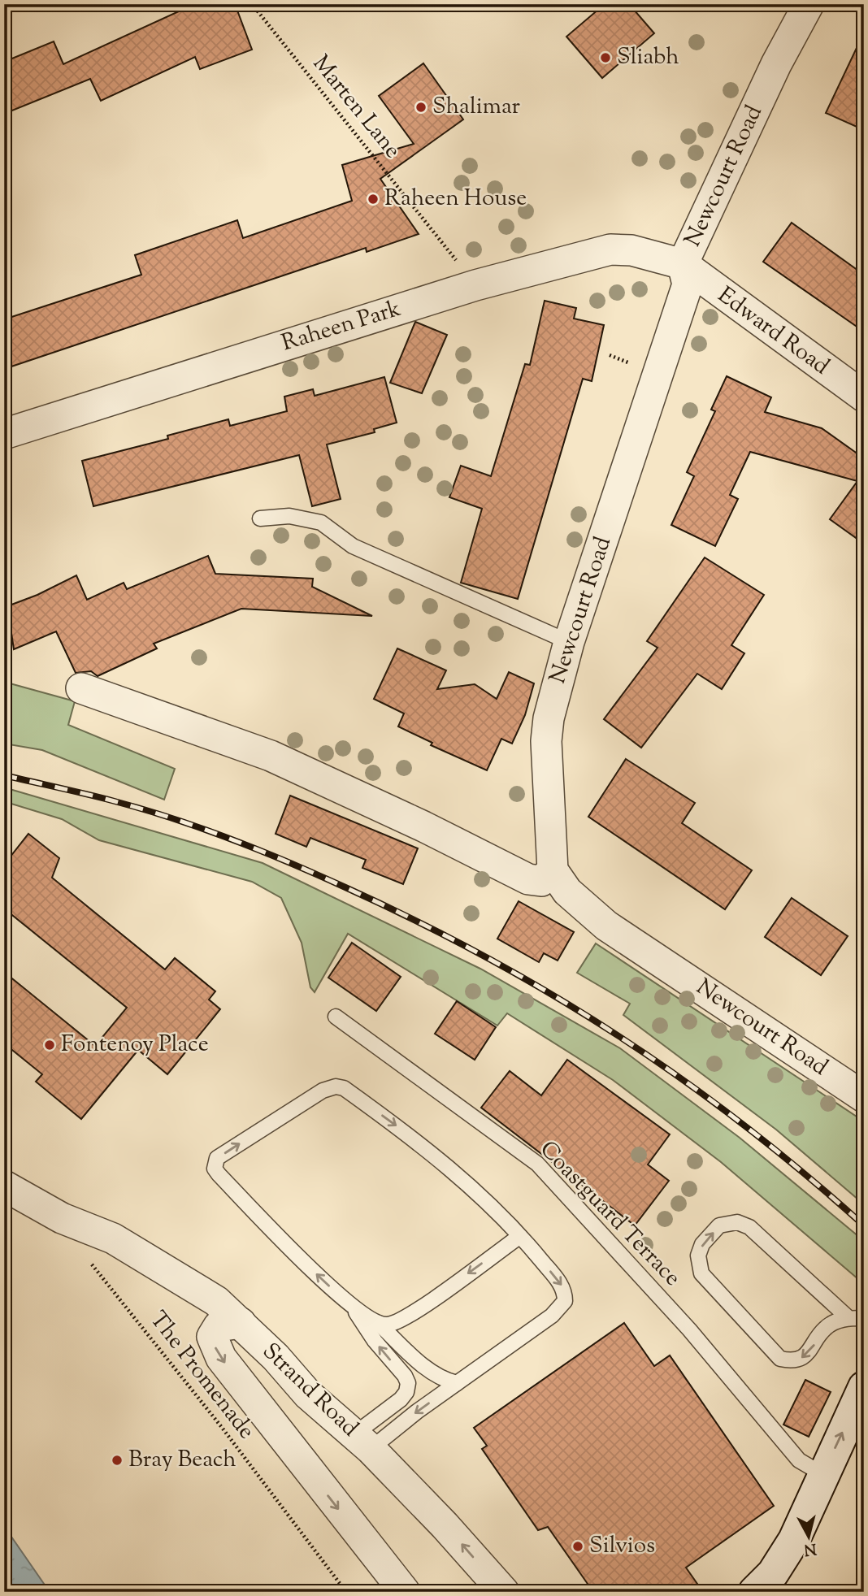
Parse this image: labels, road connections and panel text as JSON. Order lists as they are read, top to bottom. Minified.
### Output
{"streets":{"street":["Newcourt Road","Raheen Park","Edward Road","Strand Road"],"lane":["Coastguard Terrace"],"path":["Marten Lane","The Promenade"]},"crossings":[["Marten Lane","Raheen Park"],["Newcourt Road","Raheen Park"],["Newcourt Road","Edward Road"],["Raheen Park","Edward Road"]],"places":["Sliabh","Shalimar","Raheen House","Fontenoy Place","Bray Beach","Silvios"],"north":"bottom"}
